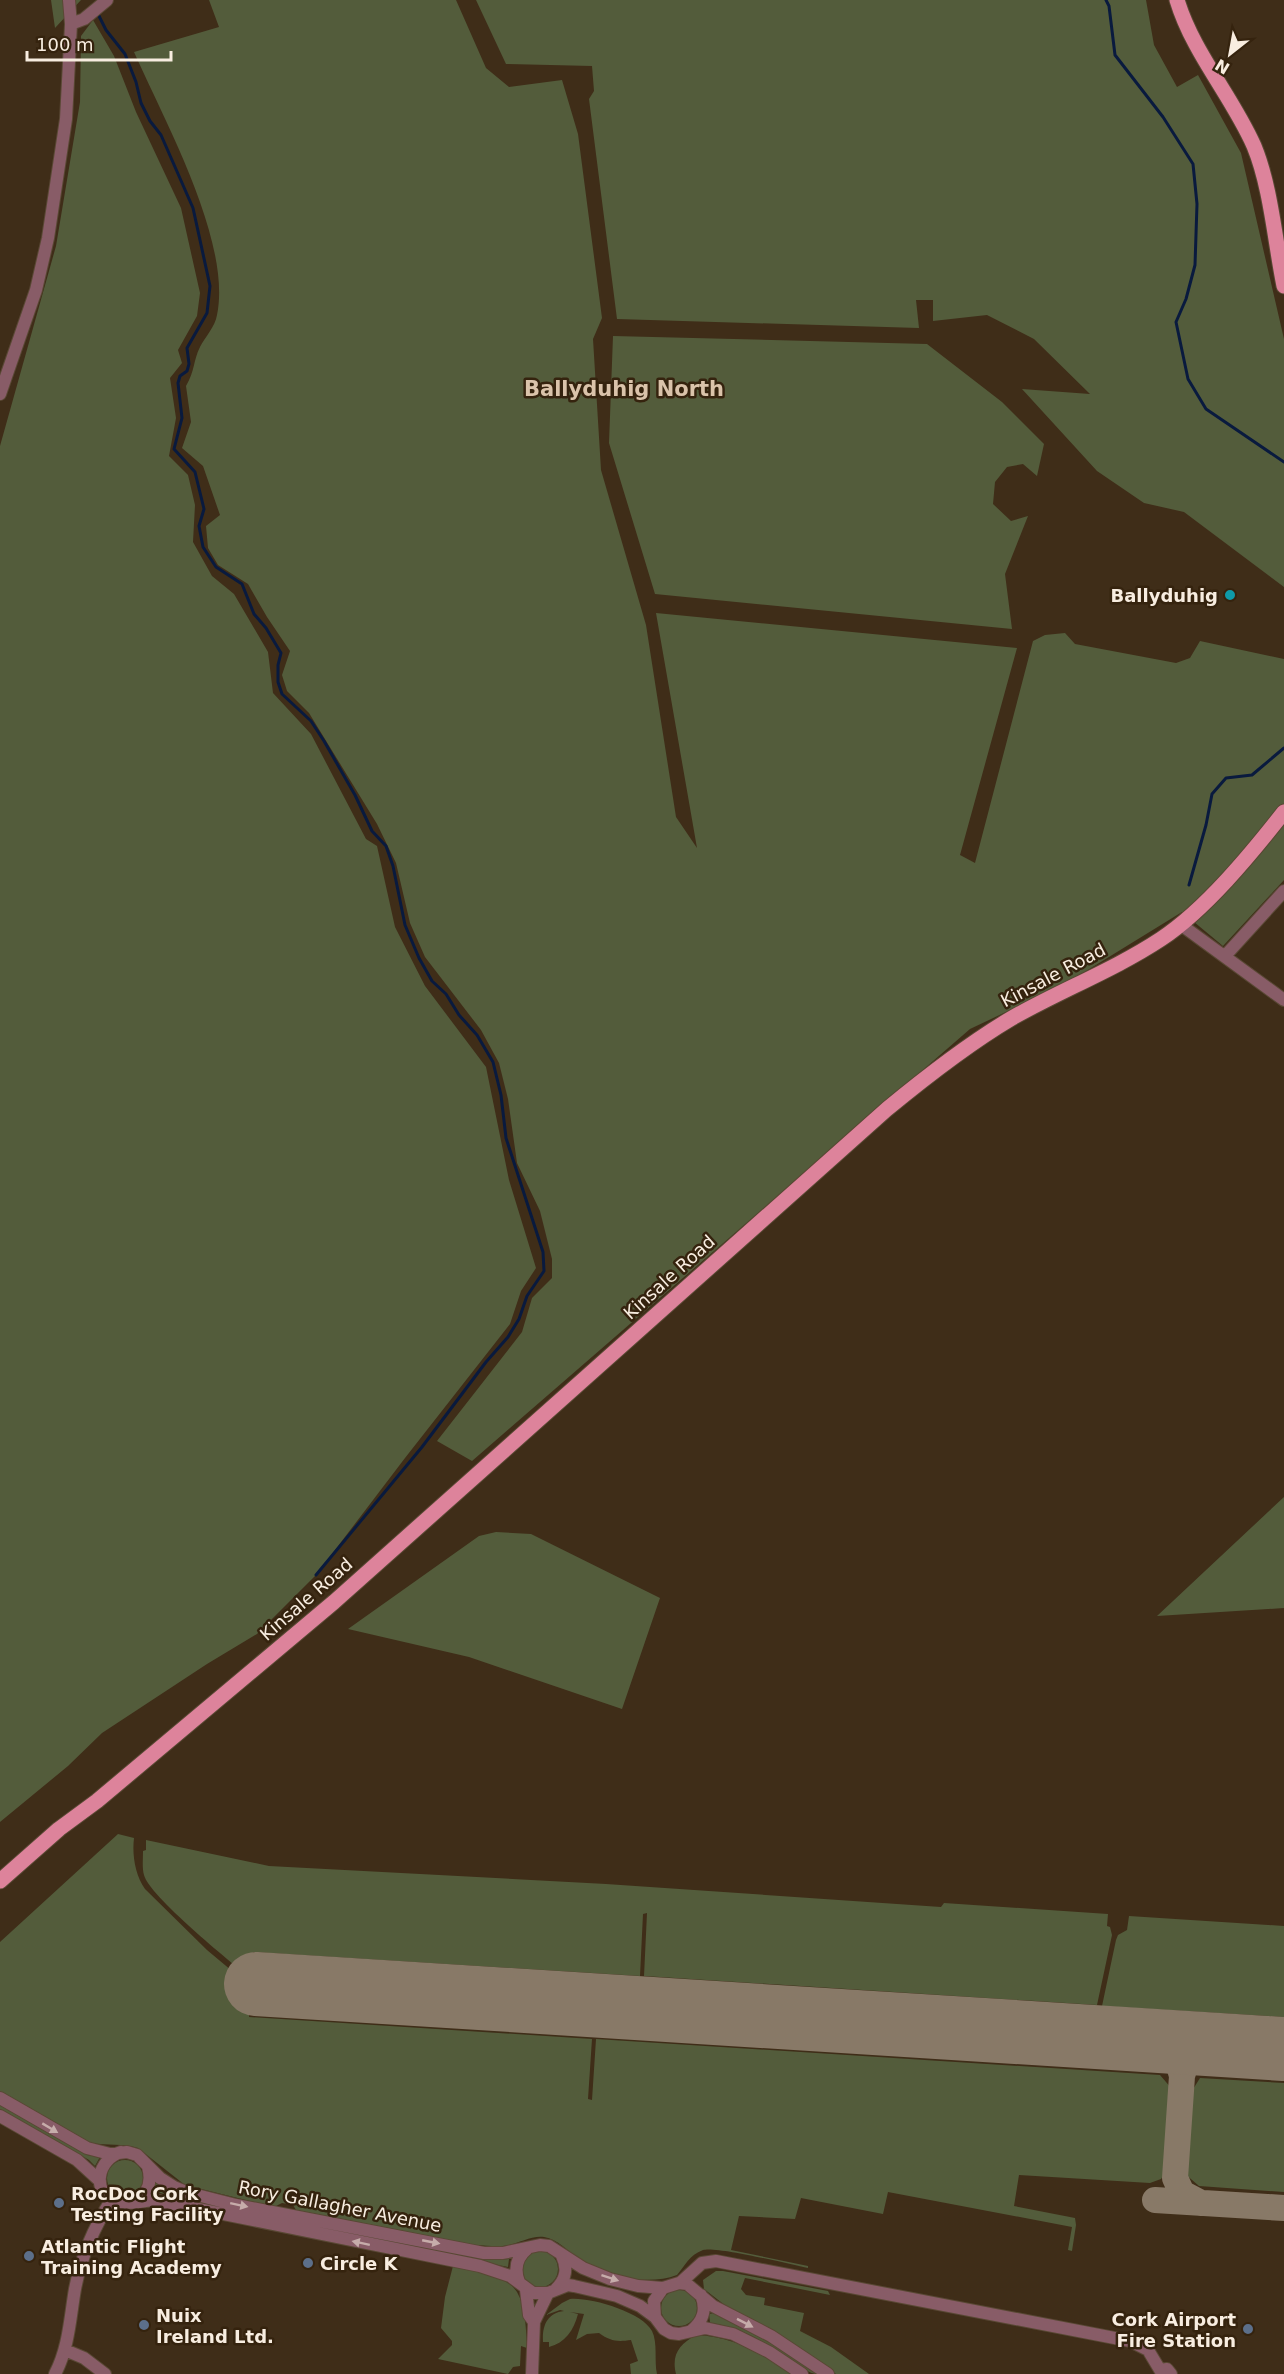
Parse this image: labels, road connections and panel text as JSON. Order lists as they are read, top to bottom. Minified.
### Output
{"streets":{"main road":["Kinsale Road"],"street":["Rory Gallagher Avenue"]},"districts":["Ballyduhig North"],"places":["Ballyduhig","RocDoc Cork Testing Facility","Atlantic Flight Training Academy","Circle K","Nuix Ireland Ltd.","Cork Airport Fire Station"],"scale_bar":"100 m","north":"bottom left"}
